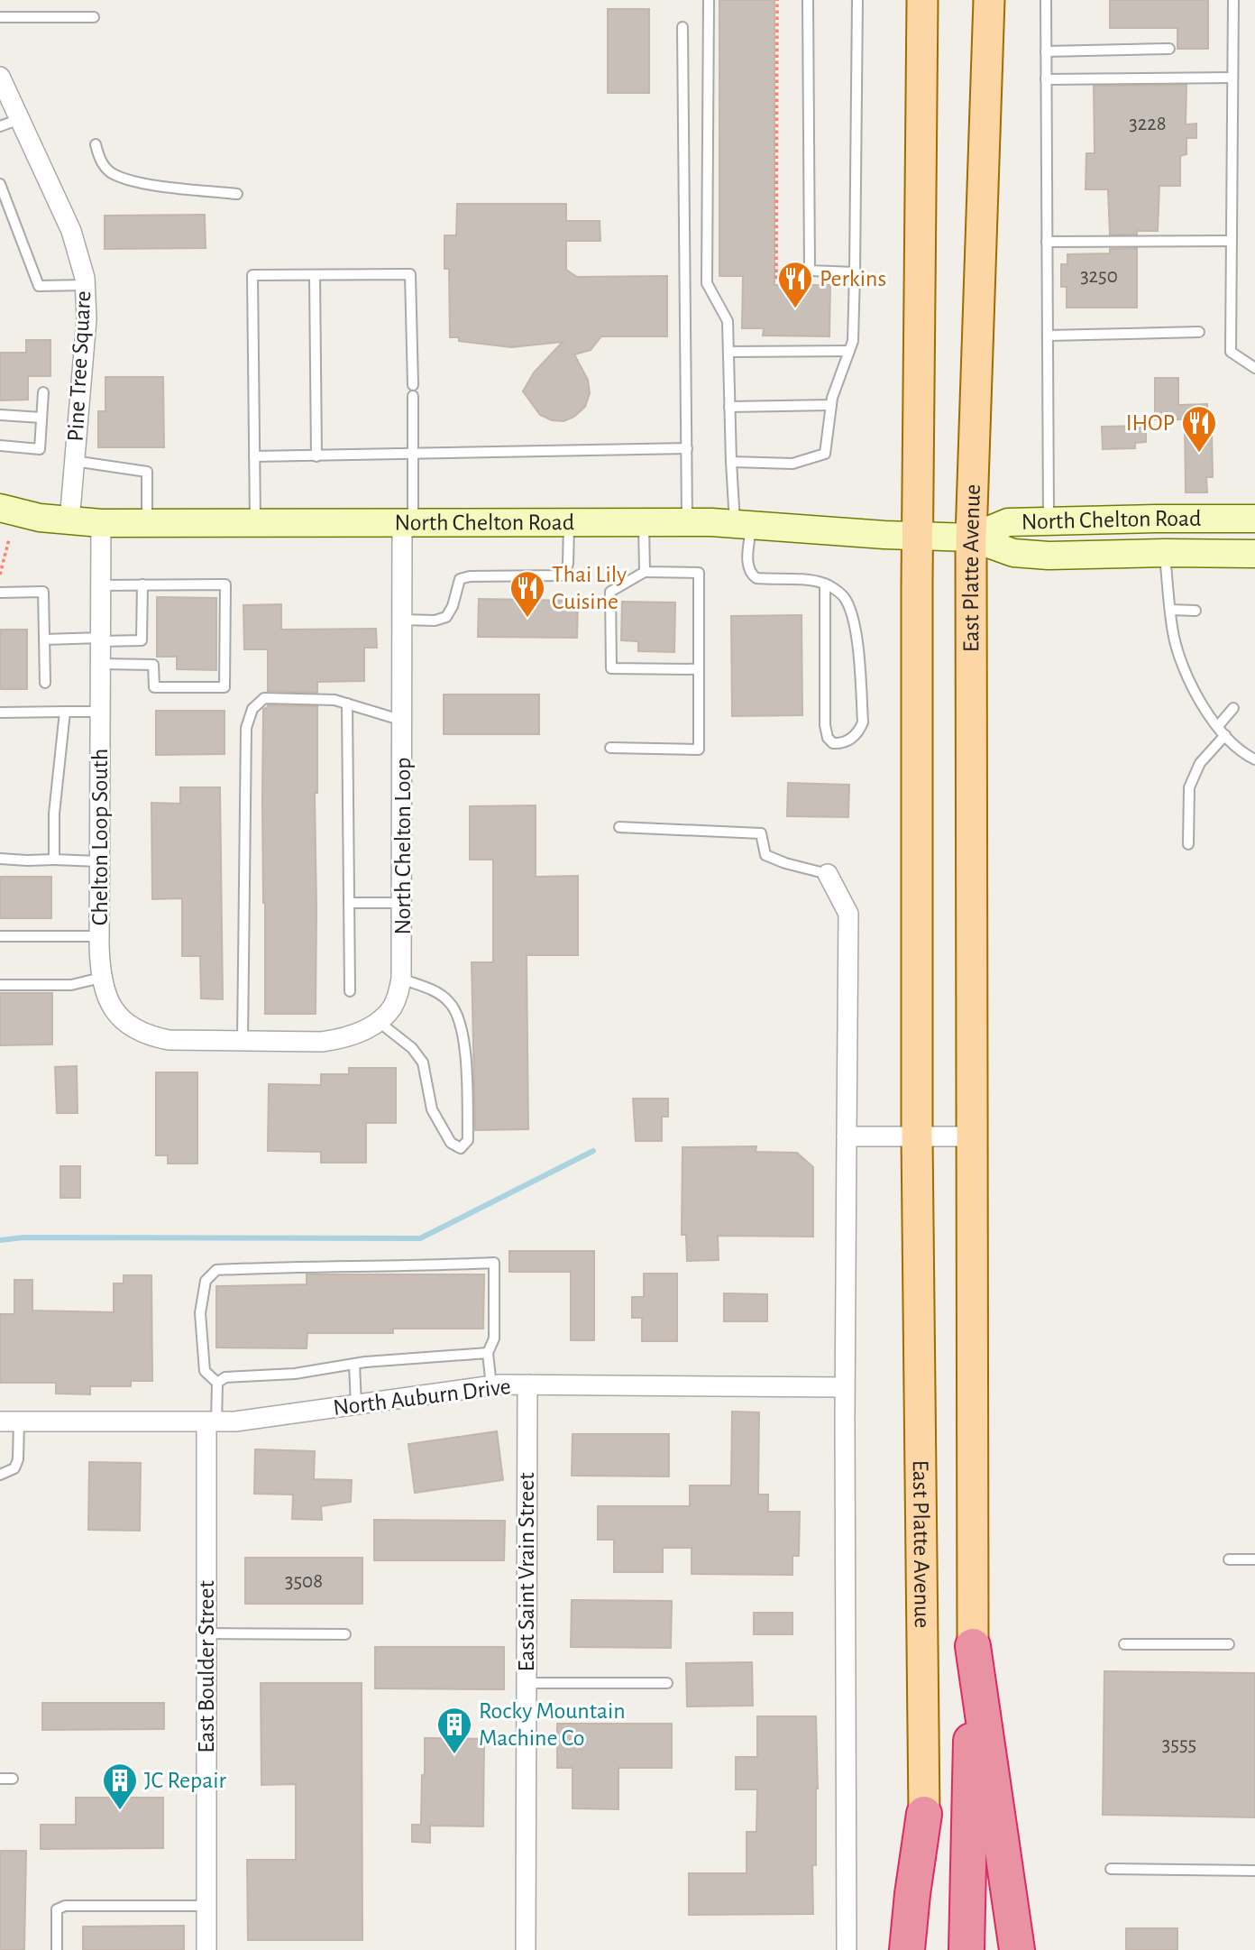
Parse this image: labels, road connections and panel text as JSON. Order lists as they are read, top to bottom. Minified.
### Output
{"streets":{"highway":["East Platte Avenue"],"main road":["North Chelton Road"],"street":["Pine Tree Square","Chelton Loop South","North Chelton Loop","North Auburn Drive","East Saint Vrain Street","East Boulder Street"]},"crossings":[["Pine Tree Square","North Chelton Road"],["North Chelton Road","East Platte Avenue"],["North Chelton Road","Chelton Loop South"],["North Chelton Road","North Chelton Loop"],["Chelton Loop South","North Chelton Loop"],["North Auburn Drive","East Saint Vrain Street"],["North Auburn Drive","East Boulder Street"]],"places":{"restaurant":["Perkins","IHOP","Thai Lily Cuisine"],"building":["Rocky Mountain Machine Co","JC Repair"]},"house_numbers":["3228","3250","3508","3555"]}
